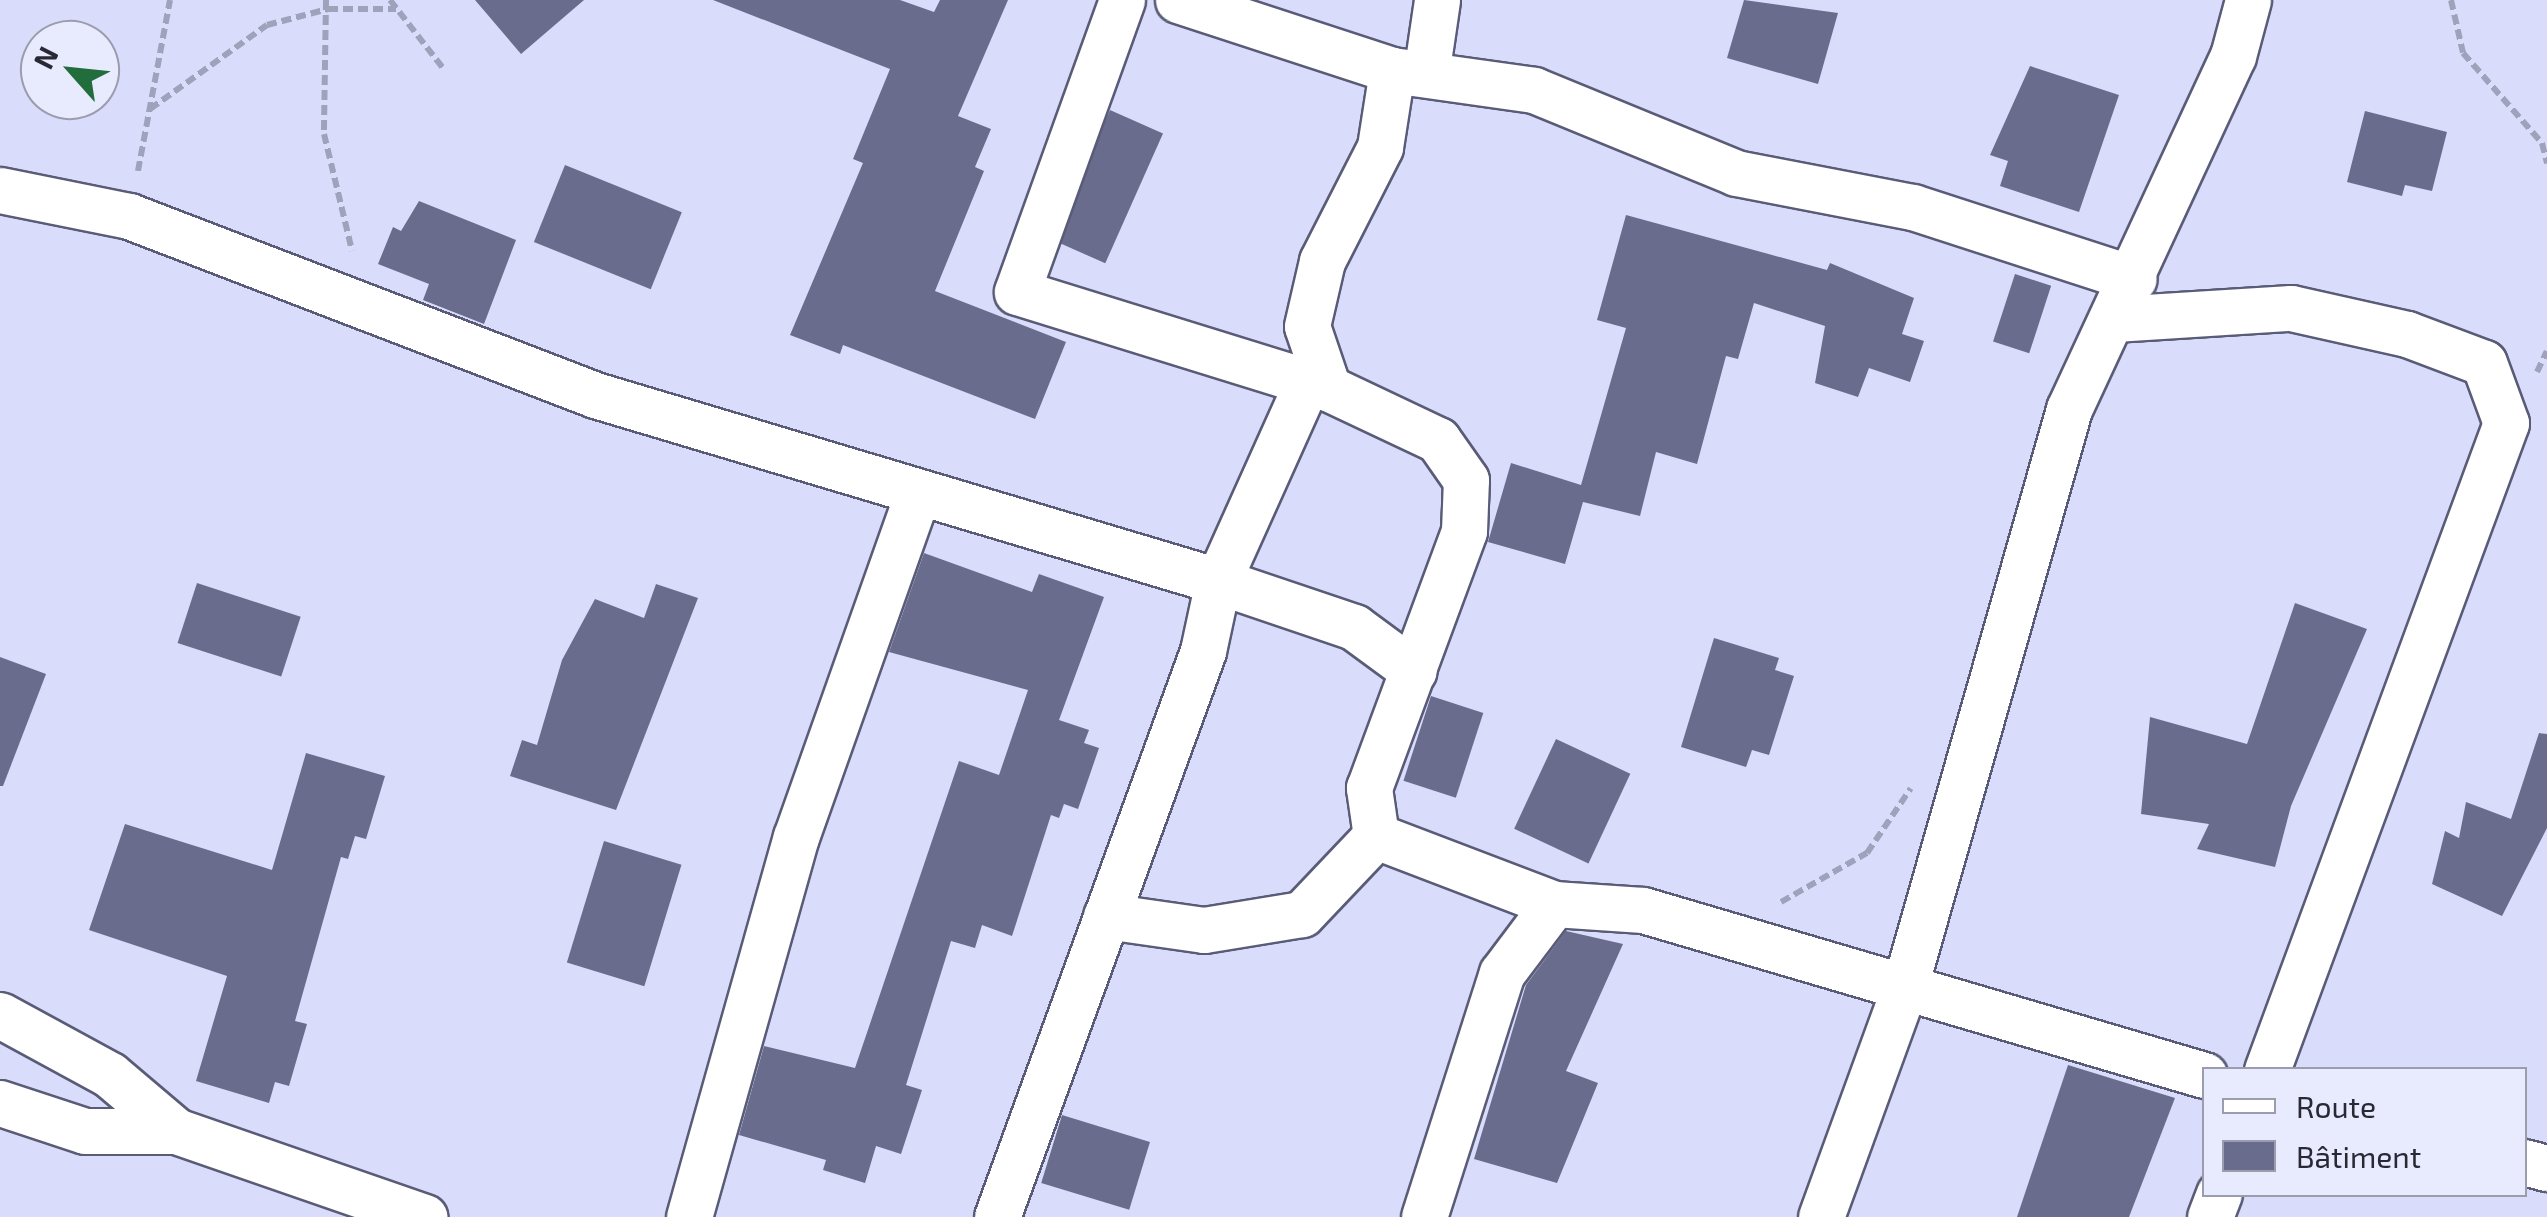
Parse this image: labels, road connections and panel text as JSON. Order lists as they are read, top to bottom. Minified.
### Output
{"legend":["Route","Bâtiment"],"north":"top left"}
